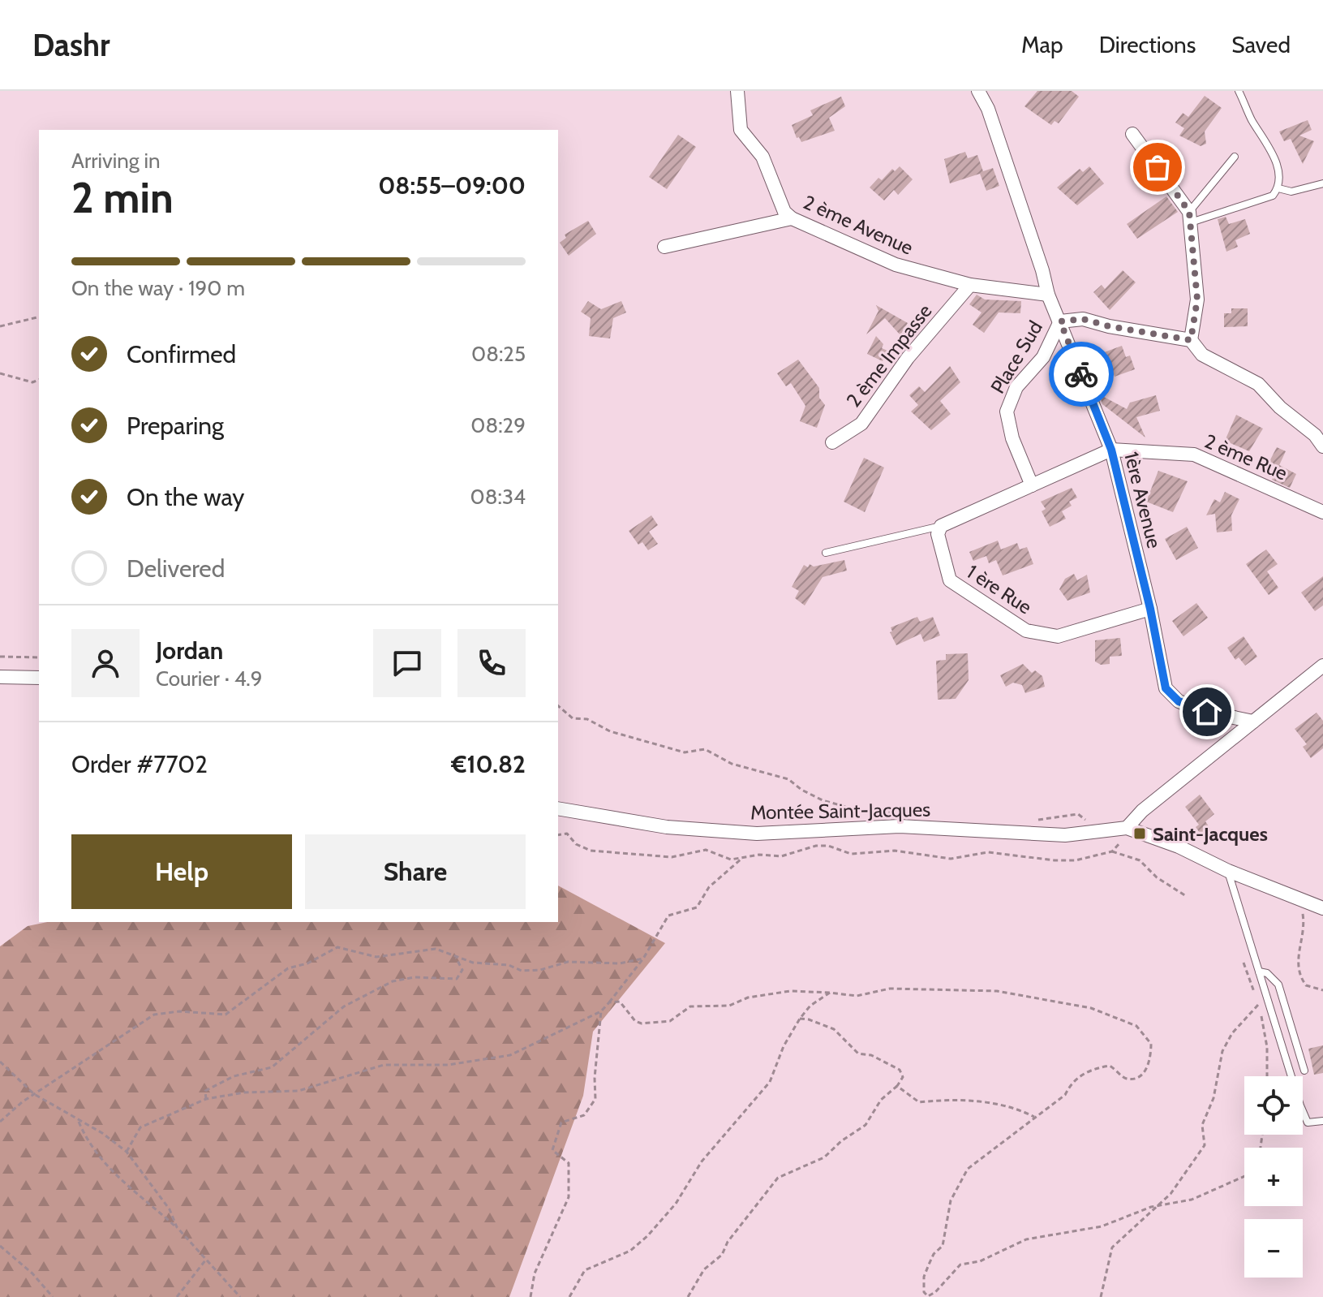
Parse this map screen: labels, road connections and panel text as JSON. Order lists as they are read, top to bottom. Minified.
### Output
{"streets":{"street":["2 ème Avenue","2 ème Impasse","Place Sud","2 ème Rue","1ère Avenue","1 ère Rue","Montée Saint-Jacques"]},"crossings":[["2 ème Avenue","2 ème Impasse"],["2 ème Avenue","1ère Avenue"],["Place Sud","1ère Avenue"],["2 ème Rue","1ère Avenue"],["1ère Avenue","1 ère Rue"]],"places":{"transit":["Saint-Jacques"]},"page":{"header":"Dashr","nav":["Map","Directions","Saved"],"heading":["2 min","Arriving in","08:55–09:00"],"panel":["Jordan","Courier · 4.9","Order #7702","€10.82"],"bar":"On the way · 190 m","list":[["Confirmed","08:25"],["Preparing","08:29"],["On the way","08:34"],"Delivered"],"buttons":["Help","Share"],"map_buttons":["+","−"]}}
